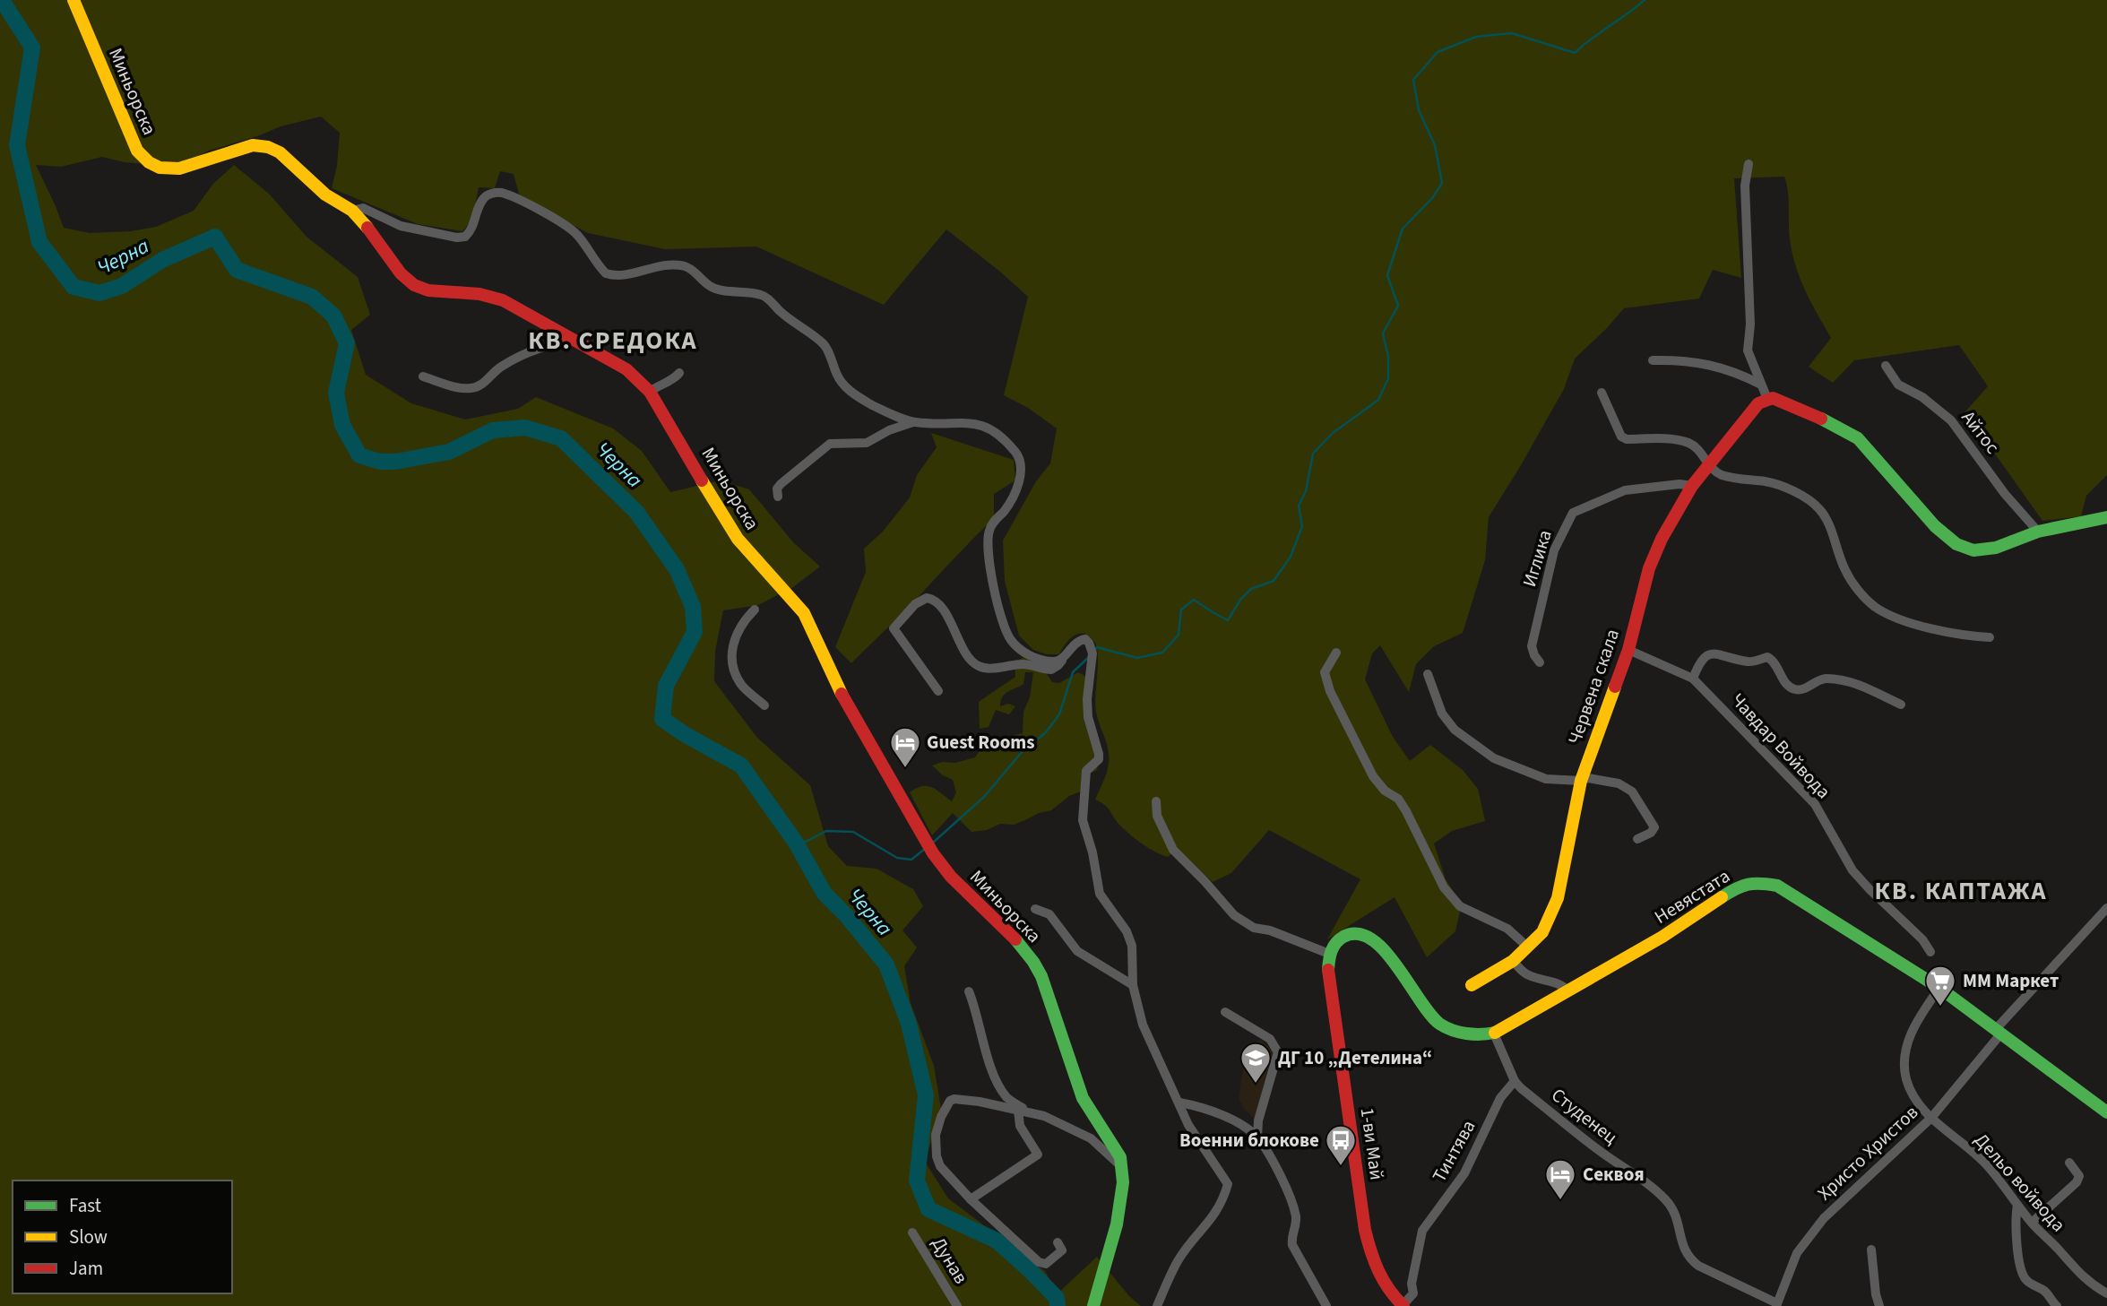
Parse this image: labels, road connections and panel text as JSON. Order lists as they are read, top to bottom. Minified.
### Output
{"streets":{"street":["Миньорска","Айтос","Иглика","Червена скала","Чавдар Войвода","Невястата","Студенец","1-ви Май","Тинтява","Христо Христов","Дельо войвода","Дунав"]},"crossings":[["Иглика","Червена скала"],["Червена скала","Чавдар Войвода"],["Невястата","Студенец"],["Невястата","1-ви Май"],["Невястата","Христо Христов"],["Невястата","Дельо войвода"],["Студенец","Тинтява"],["Студенец","Христо Христов"],["1-ви Май","Тинтява"],["Христо Христов","Дельо войвода"]],"districts":["КВ. СРЕДОКА","КВ. КАПТАЖА"],"water":["Черна"],"places":{"hotel":["Guest Rooms","Секвоя"],"supermarket":["ММ Маркет"],"school or university":["ДГ 10 „Детелина“"],"bus stop":["Военни блокове"]},"legend":["Fast","Slow","Jam"]}
